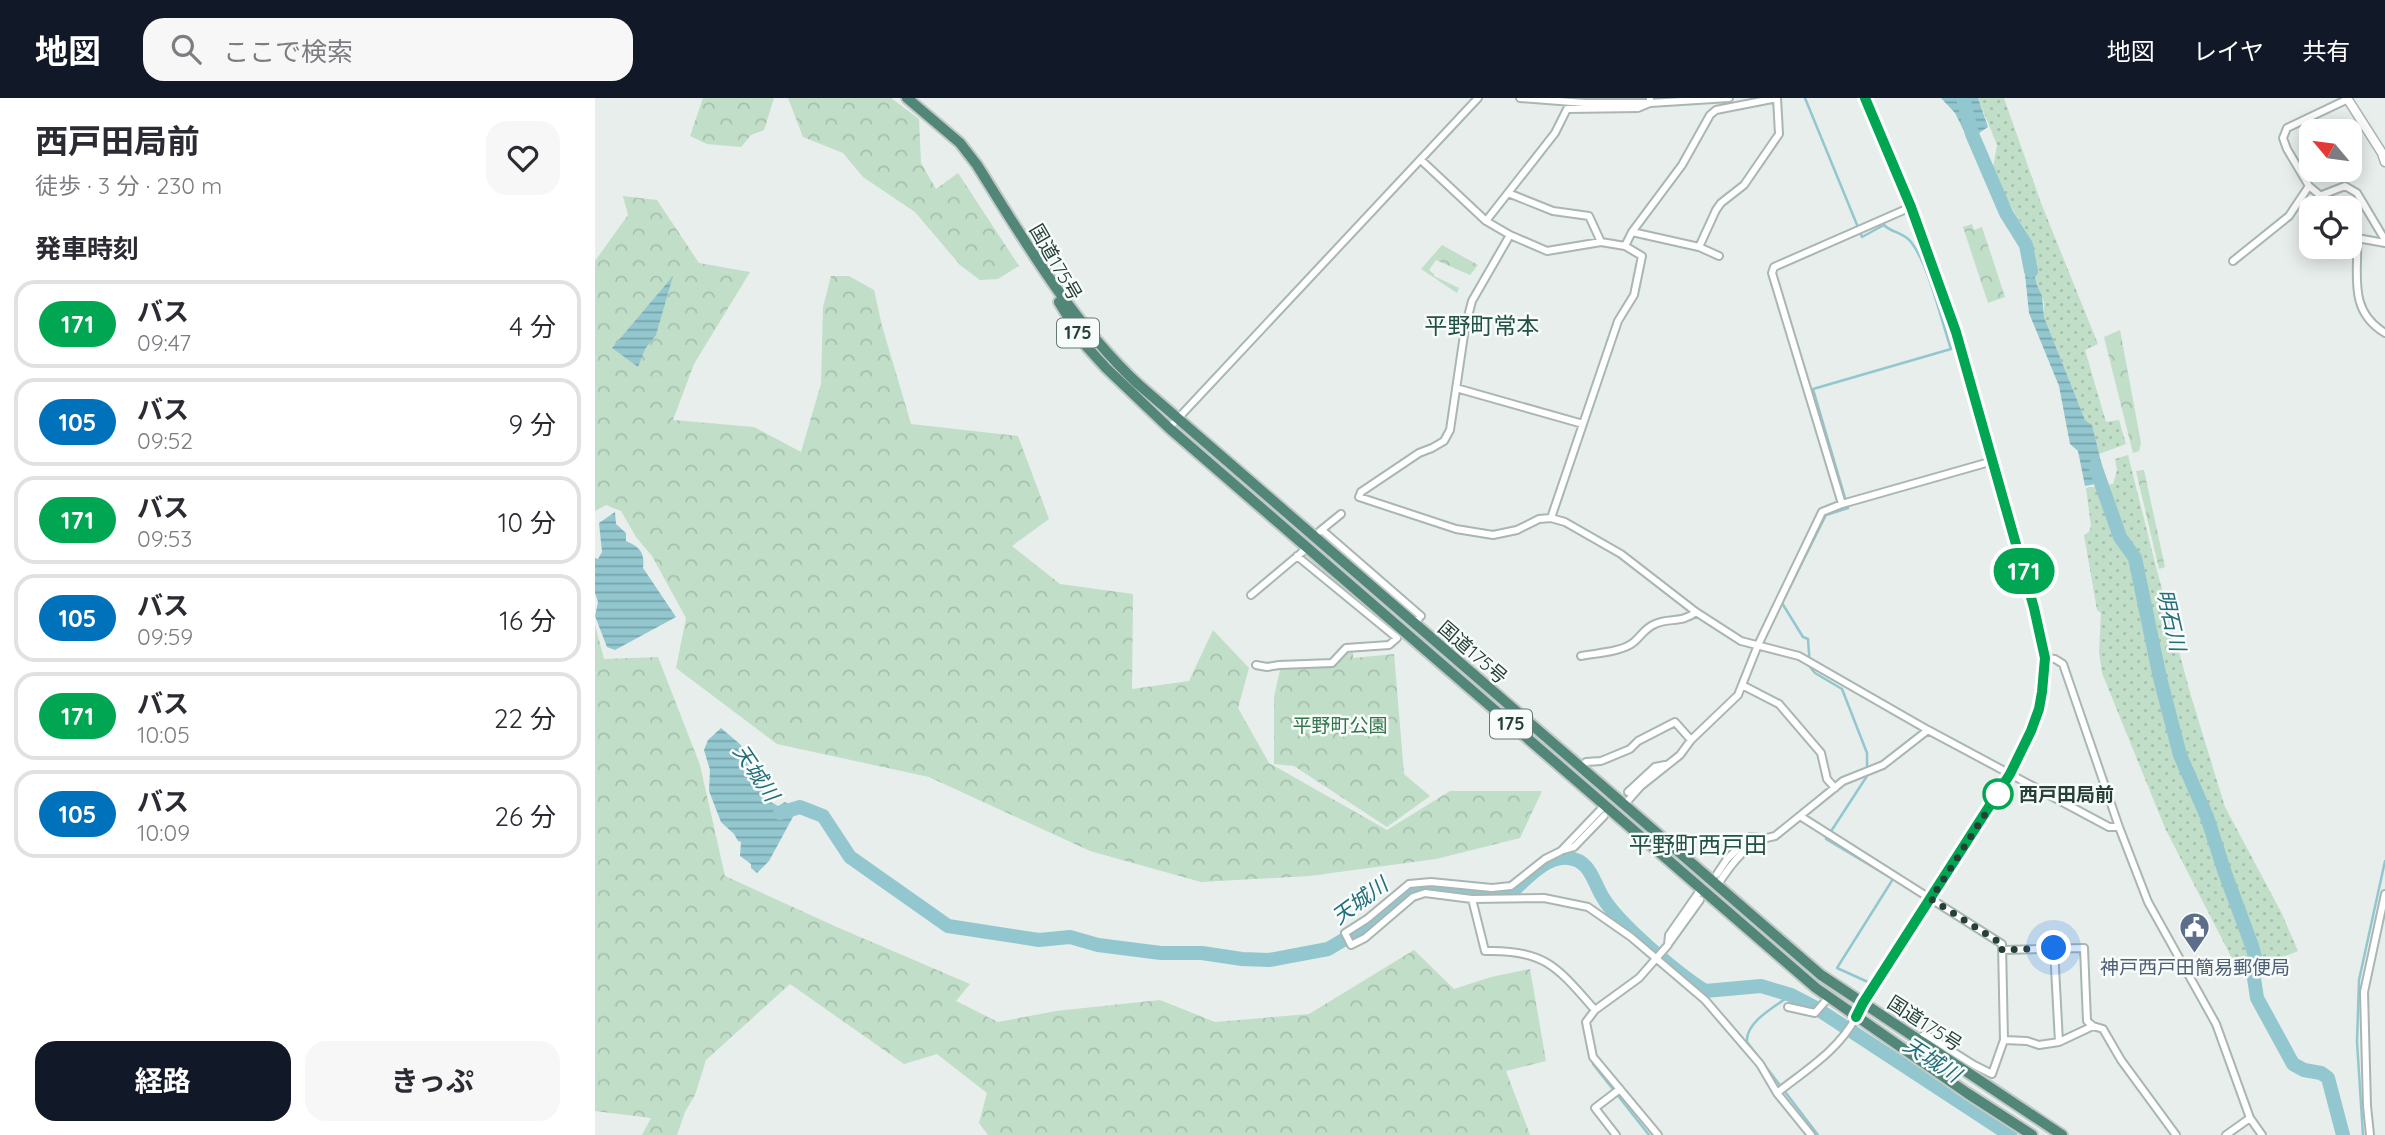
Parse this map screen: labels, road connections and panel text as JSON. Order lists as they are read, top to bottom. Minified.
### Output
{"streets":{"highway":["国道175号","175"]},"districts":["平野町常本","平野町西戸田"],"water":["明石川","天城川"],"parks":["平野町公園"],"places":{"other":["西戸田局前"],"public building":["神戸西戸田簡易郵便局"]},"lines":["bus line 171"],"north":"top left","page":{"header":"地図","search":"ここで検索","nav":["地図","レイヤ","共有"],"heading":[["西戸田局前","徒歩 · 3 分 · 230 m"],"発車時刻"],"on_map":"171","list":[{"mark":"171","name":"バス","note":"09:47","value":"4 分"},{"mark":"105","name":"バス","note":"09:52","value":"9 分"},{"mark":"171","name":"バス","note":"09:53","value":"10 分"},{"mark":"105","name":"バス","note":"09:59","value":"16 分"},{"mark":"171","name":"バス","note":"10:05","value":"22 分"},{"mark":"105","name":"バス","note":"10:09","value":"26 分"}],"buttons":["経路","きっぷ"]}}
